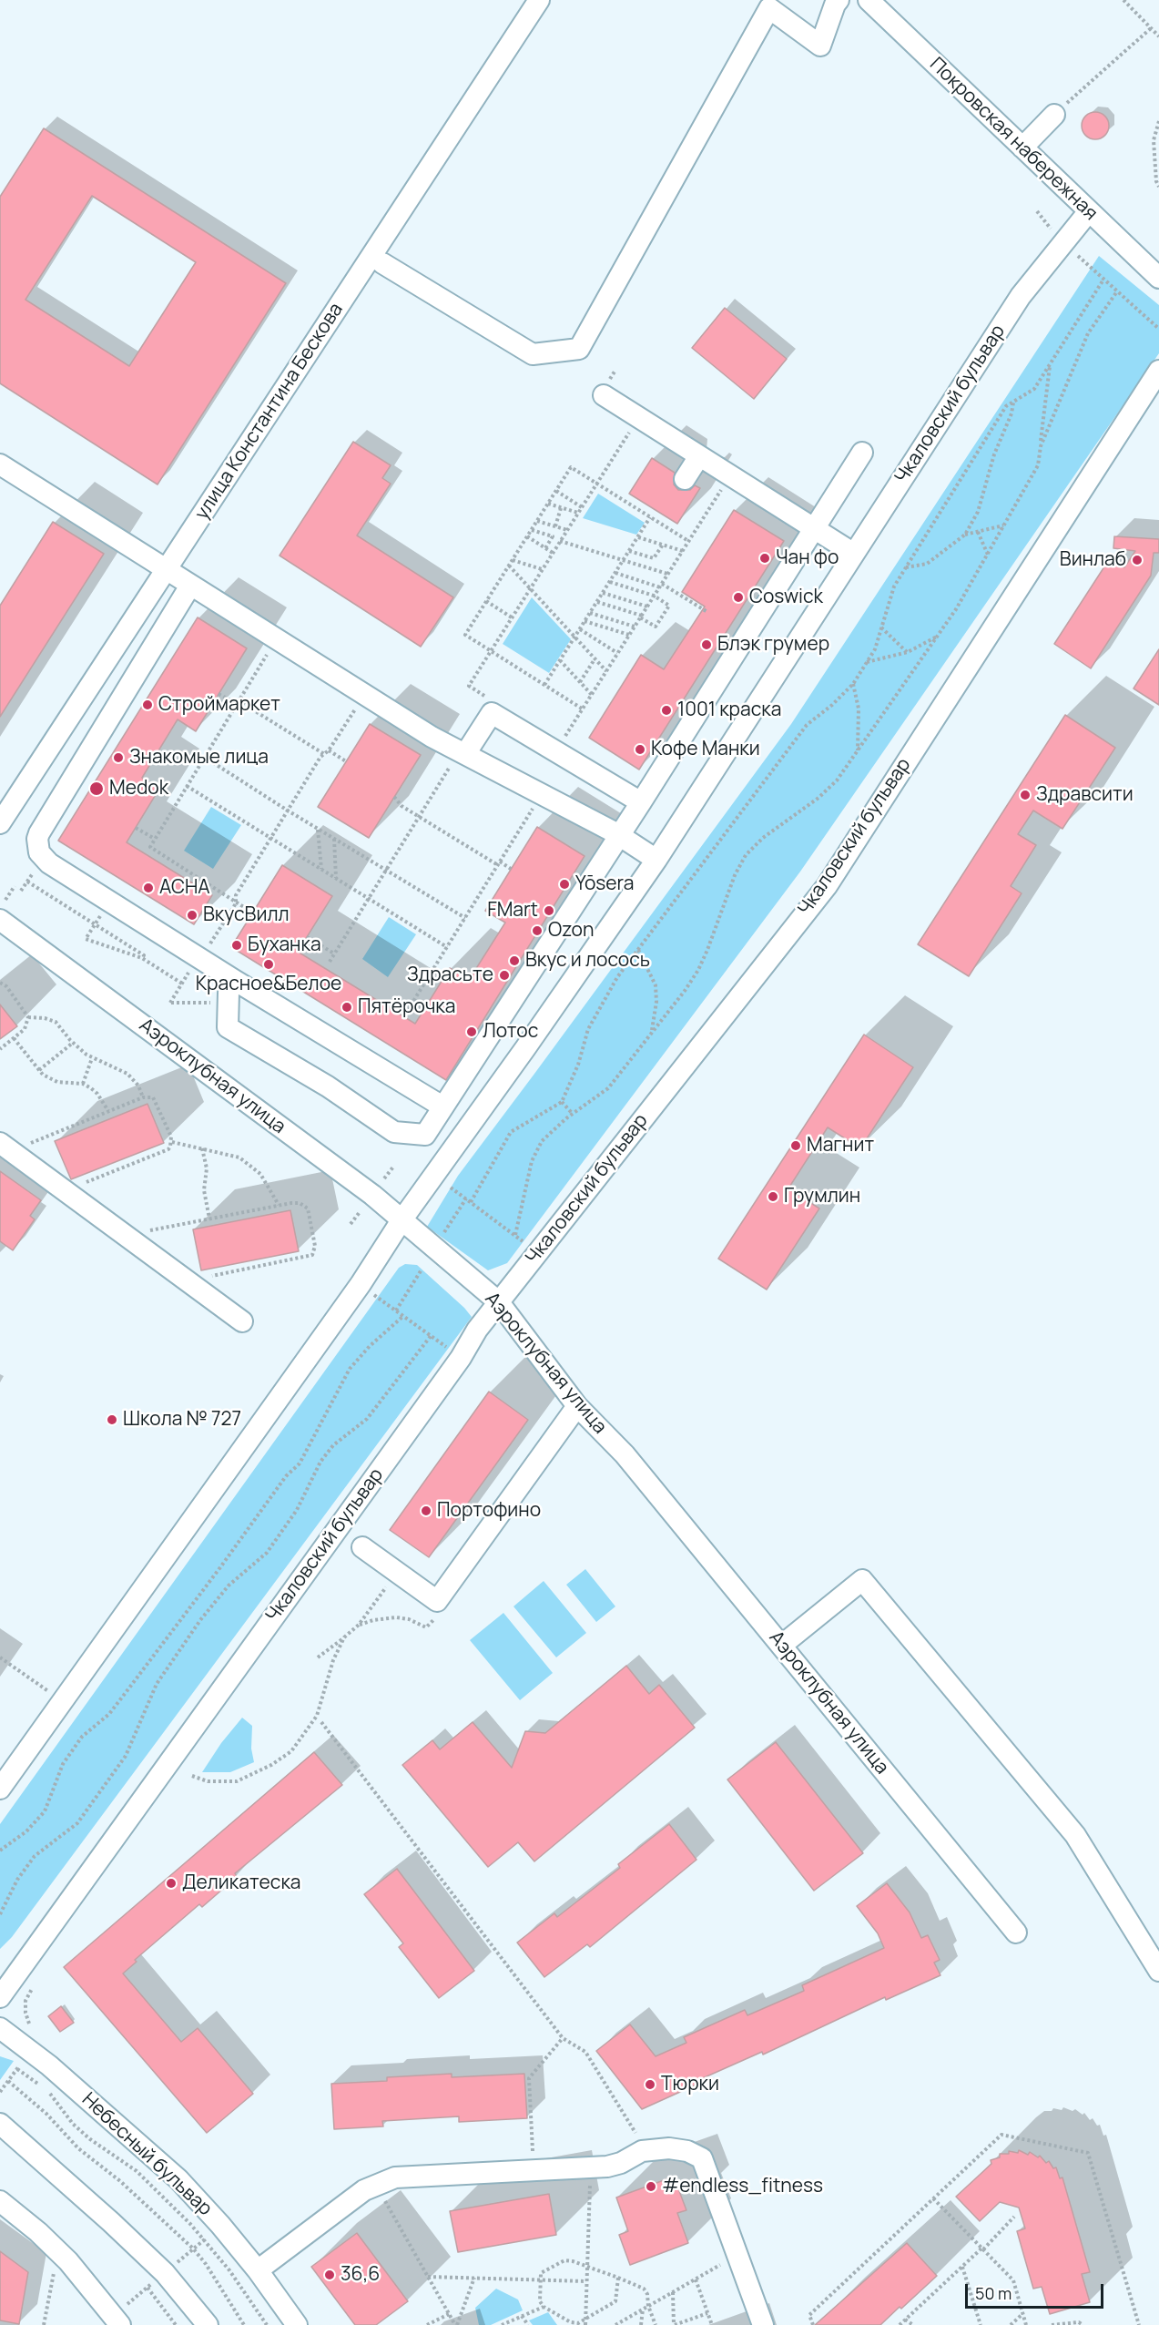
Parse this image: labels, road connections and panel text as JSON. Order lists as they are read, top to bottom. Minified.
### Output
{"streets":{"street":["Покровская набережная","Чкаловский бульвар","улица Константина Бескова","Аэроклубная улица","Небесный бульвар"]},"crossings":[["Покровская набережная","Чкаловский бульвар"],["Чкаловский бульвар","Аэроклубная улица"]],"places":["Чан фо","Винлаб","Coswick","Блэк грумер","Строймаркет","1001 краска","Кофе Манки","Знакомые лица","Medok","Здравсити","Yōsera","АСНА","FMart","ВкусВилл","Ozon","Буханка","Вкус и лосось","Красное&Белое","Здрасьте","Пятёрочка","Лотос","Магнит","Грумлин","Школа № 727","Портофино","Деликатеска","Тюрки","#endless_fitness","36,6"],"scale_bar":"50 m"}
